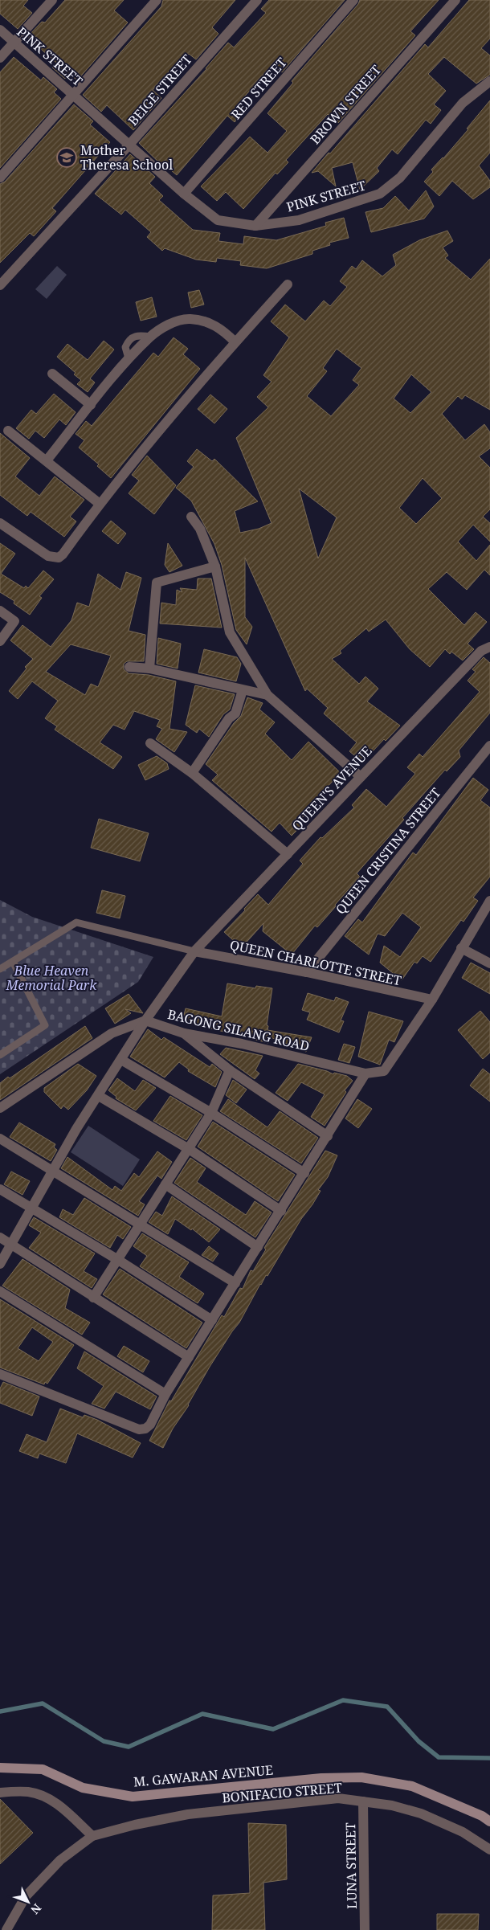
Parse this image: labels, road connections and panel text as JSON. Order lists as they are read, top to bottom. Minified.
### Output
{"streets":{"street":["PINK STREET","RED STREET","BEIGE STREET","BROWN STREET","QUEEN'S AVENUE","QUEEN CRISTINA STREET","QUEEN CHARLOTTE STREET","BAGONG SILANG ROAD","M. GAWARAN AVENUE","BONIFACIO STREET","LUNA STREET"]},"crossings":[["PINK STREET","RED STREET"],["PINK STREET","BEIGE STREET"],["PINK STREET","BROWN STREET"],["QUEEN'S AVENUE","QUEEN CHARLOTTE STREET"],["QUEEN'S AVENUE","BAGONG SILANG ROAD"],["QUEEN CRISTINA STREET","QUEEN CHARLOTTE STREET"],["QUEEN CHARLOTTE STREET","BAGONG SILANG ROAD"],["BONIFACIO STREET","LUNA STREET"]],"parks":["Blue Heaven Memorial Park"],"places":{"school or university":["Mother Theresa School"]},"north":"bottom right"}
